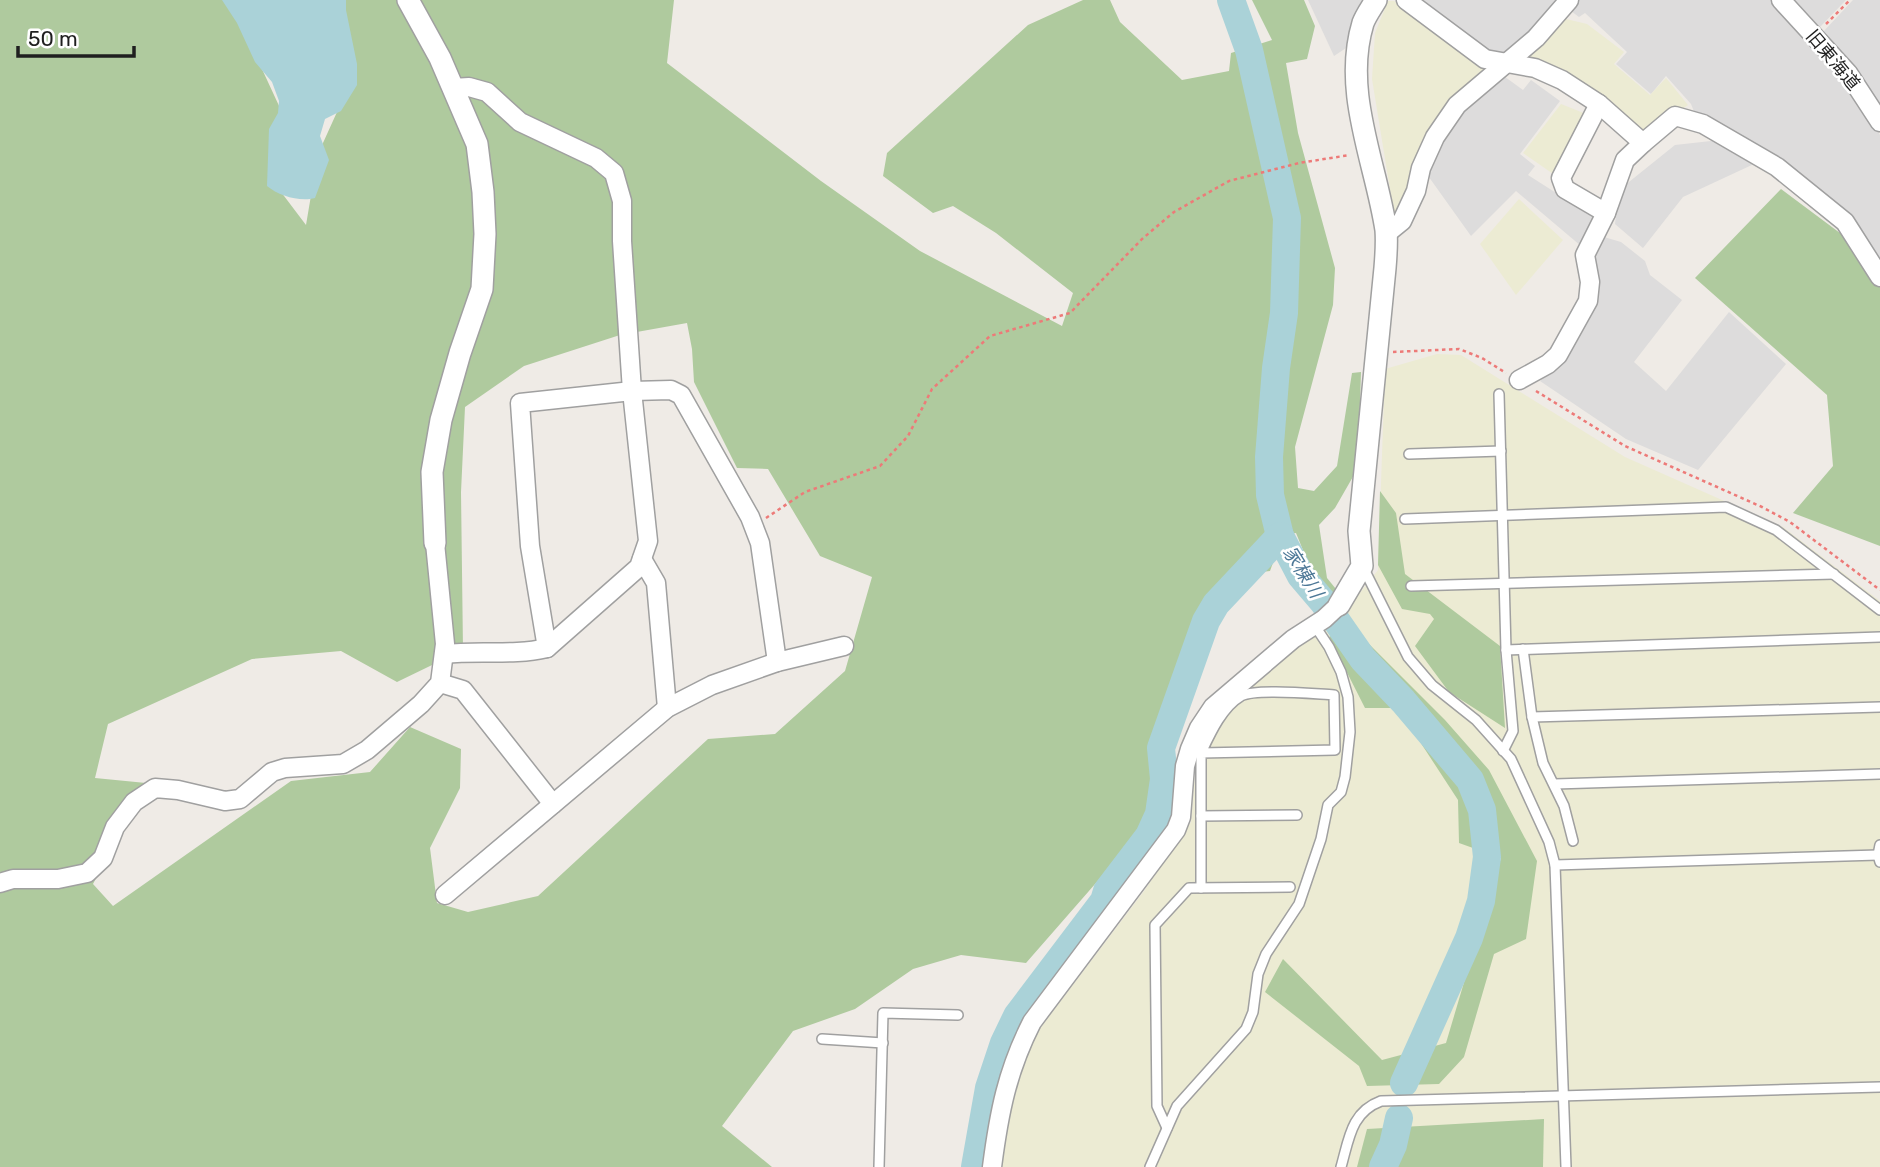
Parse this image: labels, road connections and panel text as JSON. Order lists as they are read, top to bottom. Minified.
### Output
{"streets":{"street":["旧東海道"]},"water":["家棟川"],"scale_bar":"50 m"}
